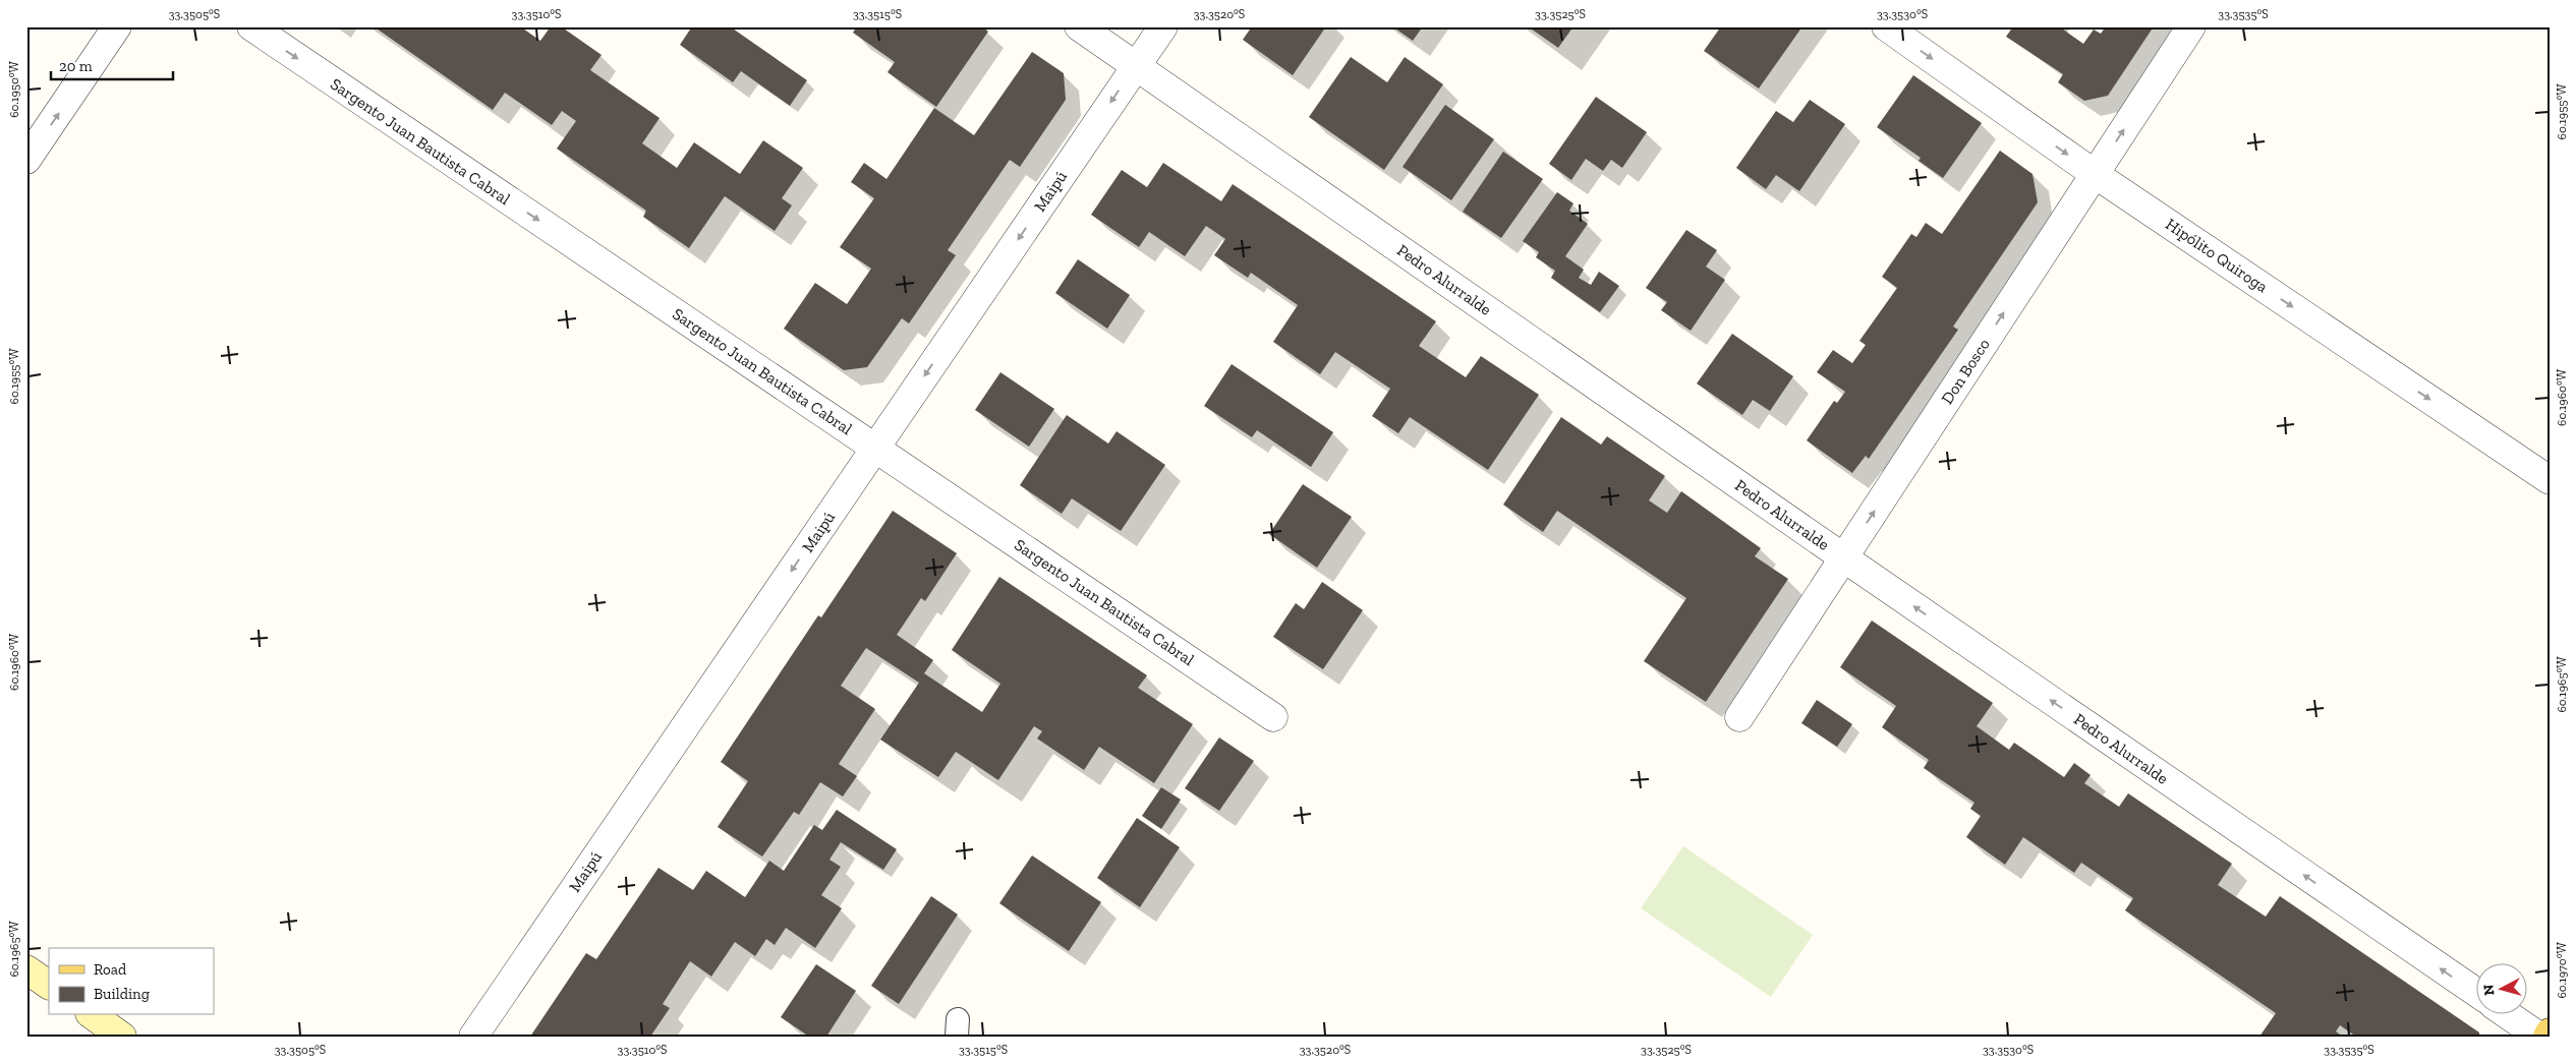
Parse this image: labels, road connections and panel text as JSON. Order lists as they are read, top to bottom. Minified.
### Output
{"streets":{"street":["Sargento Juan Bautista Cabral","Maipú","Hipólito Quiroga","Pedro Alurralde","Don Bosco"]},"crossings":[["Sargento Juan Bautista Cabral","Maipú"],["Maipú","Pedro Alurralde"],["Hipólito Quiroga","Don Bosco"],["Pedro Alurralde","Don Bosco"]],"one_way":["Sargento Juan Bautista Cabral","Maipú","Hipólito Quiroga","Pedro Alurralde","Don Bosco"],"legend":["Road","Building"],"scale_bar":"20 m","north":"left","coordinates":["33.3505°S","33.3510°S","33.3515°S","33.3520°S","33.3525°S","33.3530°S","33.3535°S","60.1950°W","60.1955°W","60.1960°W","60.1965°W","60.1970°W"]}
